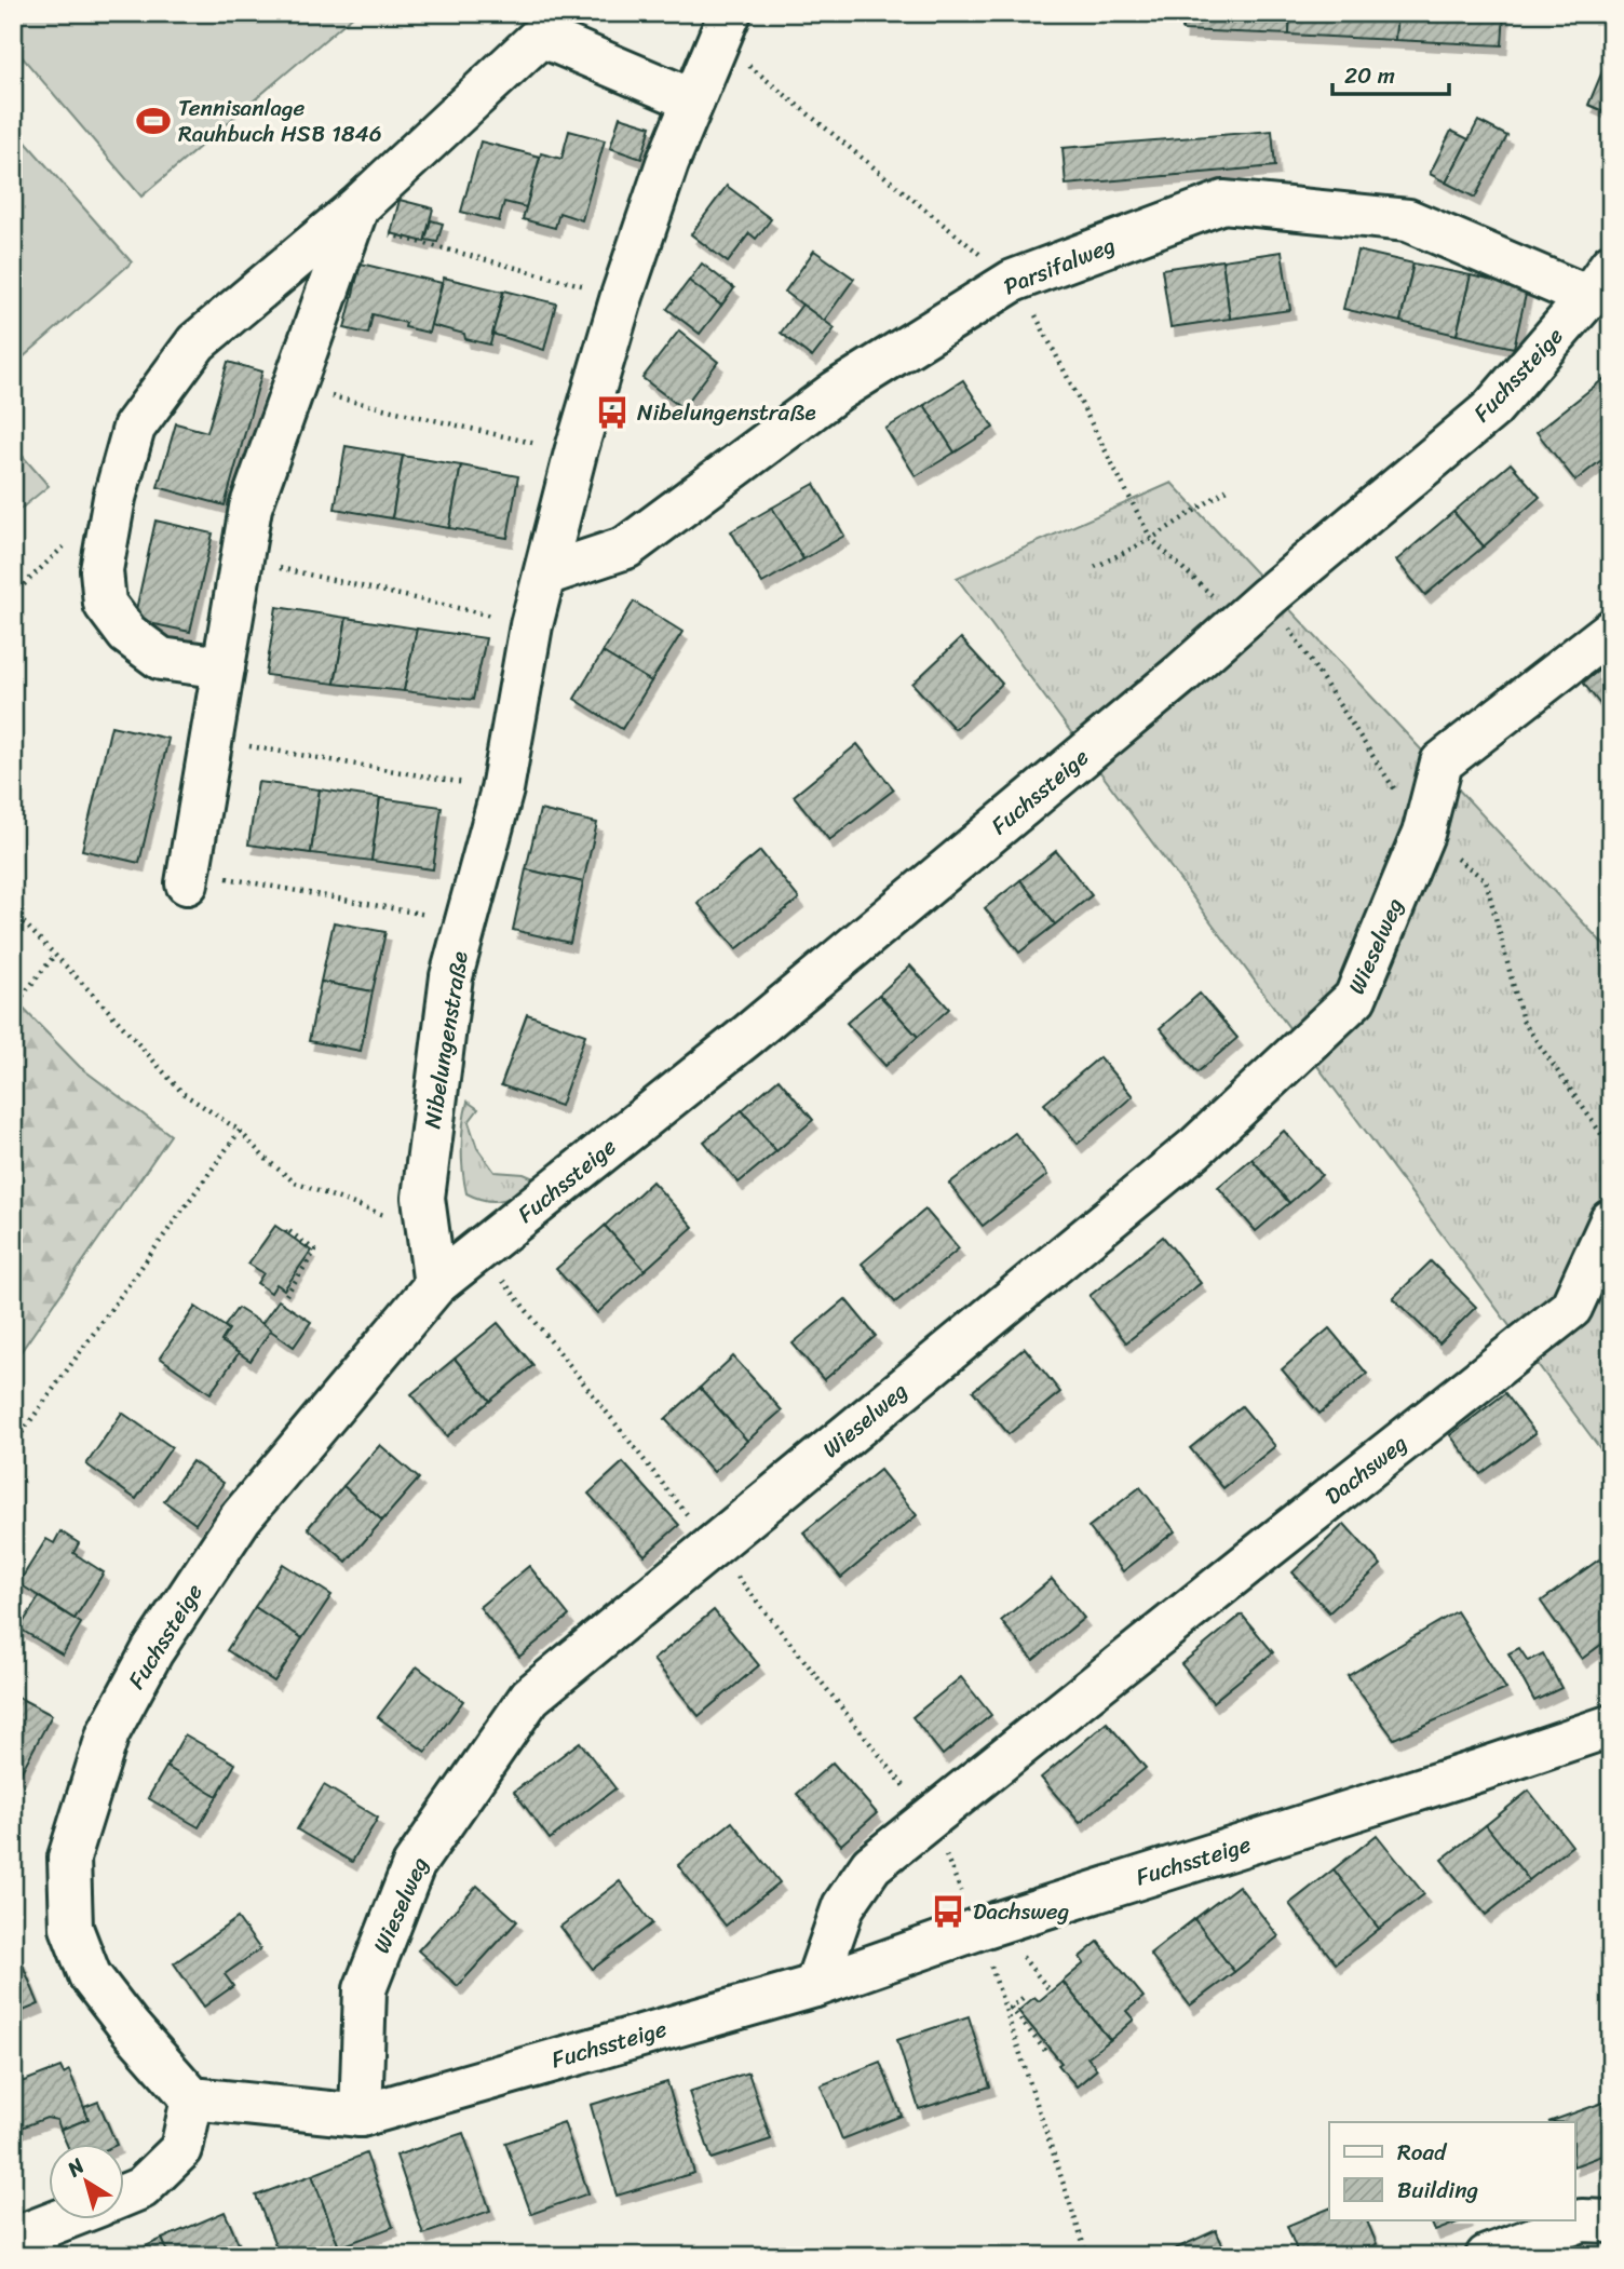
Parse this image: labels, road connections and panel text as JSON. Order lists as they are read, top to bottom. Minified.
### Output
{"streets":{"street":["Parsifalweg","Fuchssteige","Wieselweg","Nibelungenstraße","Dachsweg"]},"crossings":[["Parsifalweg","Fuchssteige"],["Parsifalweg","Nibelungenstraße"],["Fuchssteige","Wieselweg"],["Fuchssteige","Nibelungenstraße"],["Fuchssteige","Dachsweg"]],"places":{"sports":["Tennisanlage Rauhbuch HSB 1846"],"bus stop":["Nibelungenstraße","Dachsweg"]},"legend":["Road","Building"],"scale_bar":"20 m","north":"top left"}
